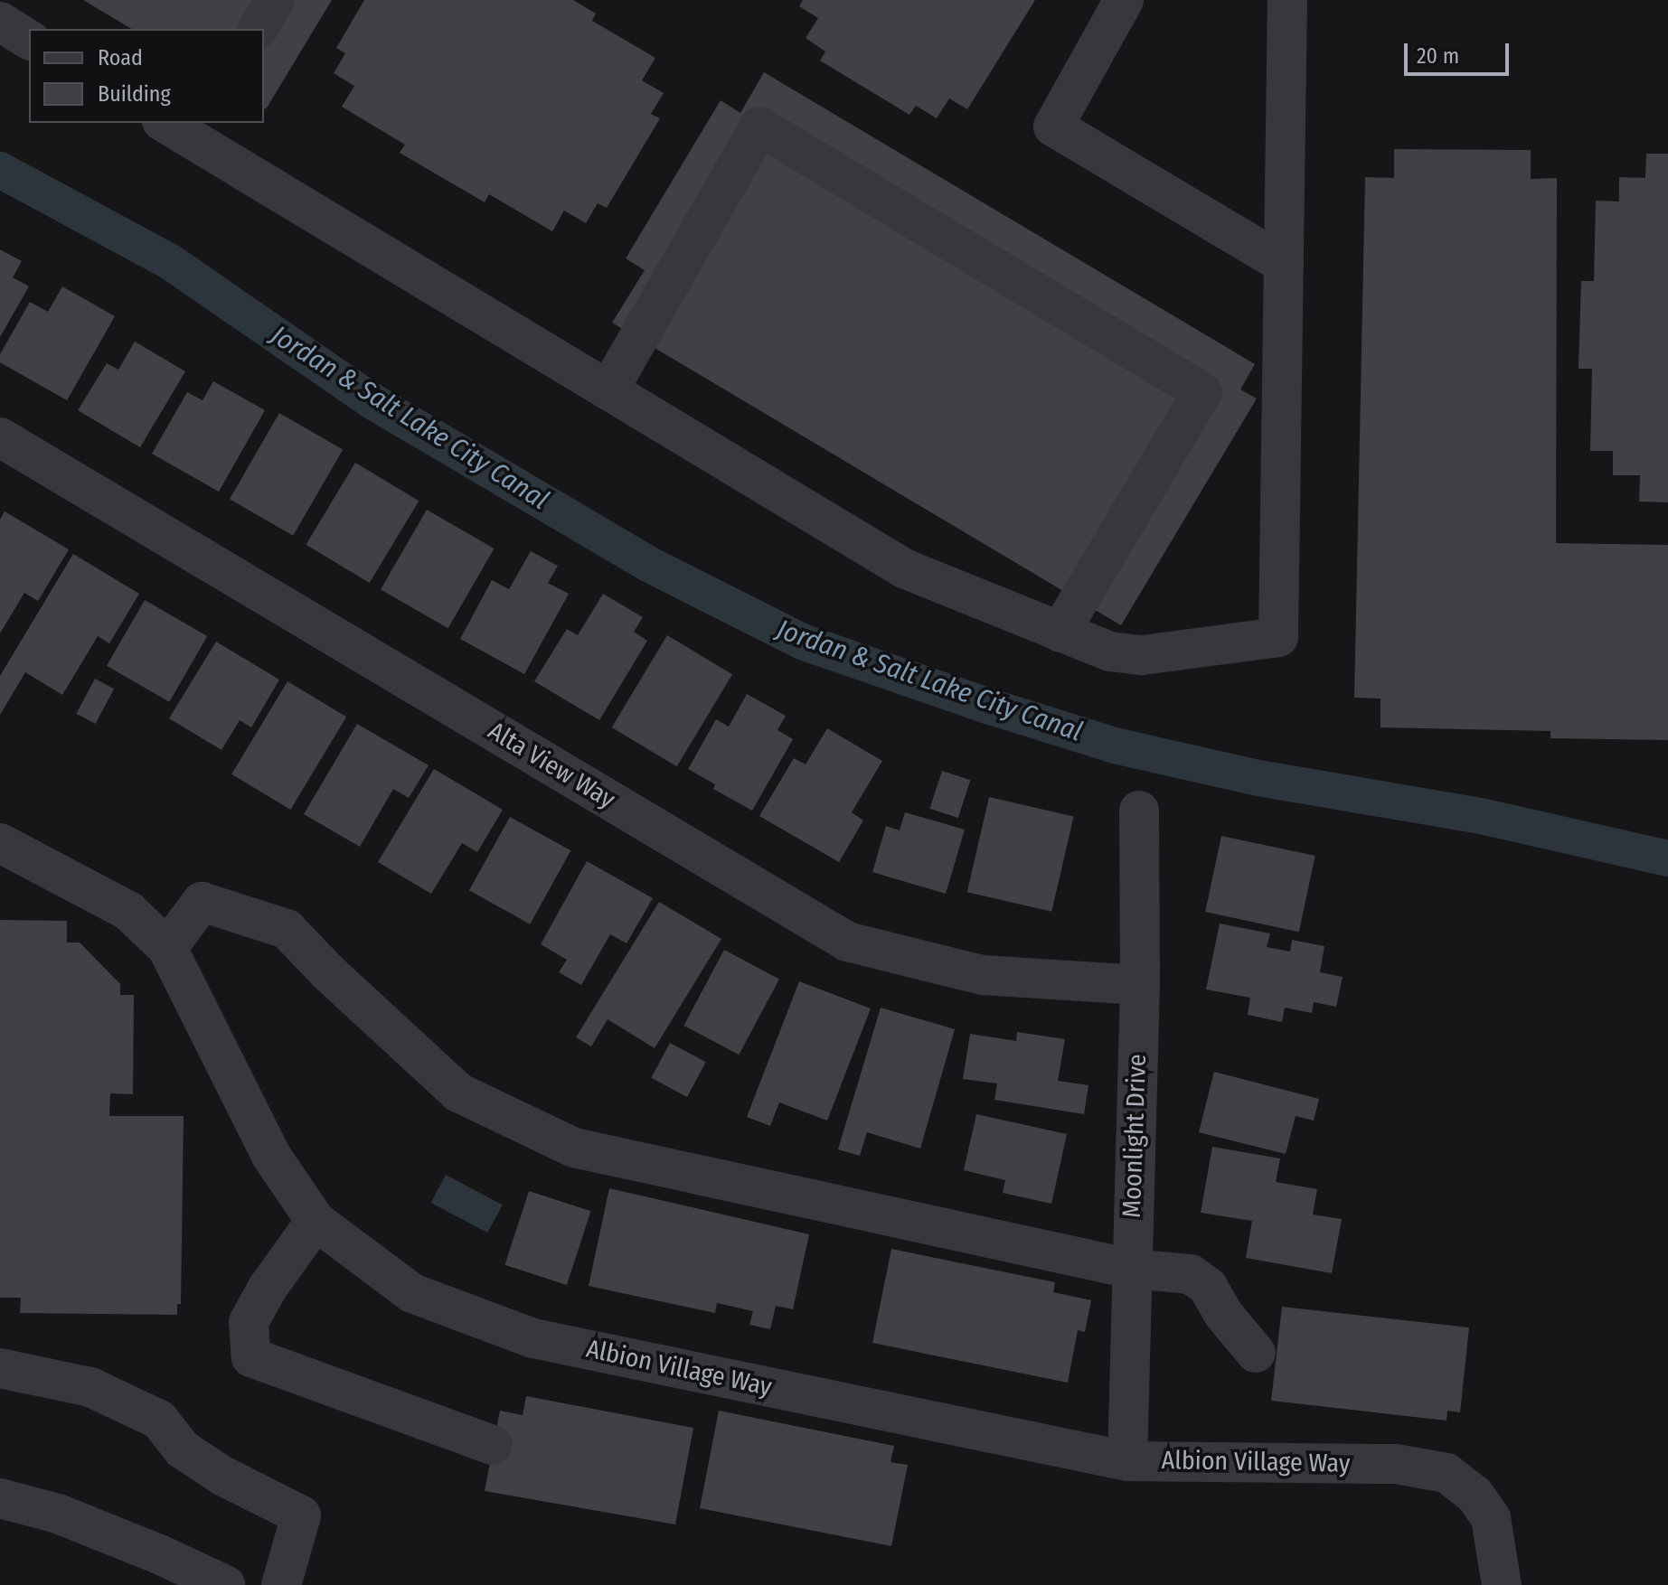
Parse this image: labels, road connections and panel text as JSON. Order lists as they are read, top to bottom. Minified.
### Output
{"streets":{"street":["Alta View Way","Moonlight Drive","Albion Village Way"]},"crossings":[["Alta View Way","Moonlight Drive"],["Moonlight Drive","Albion Village Way"]],"water":["Jordan & Salt Lake City Canal"],"legend":["Road","Building"],"scale_bar":"20 m"}
